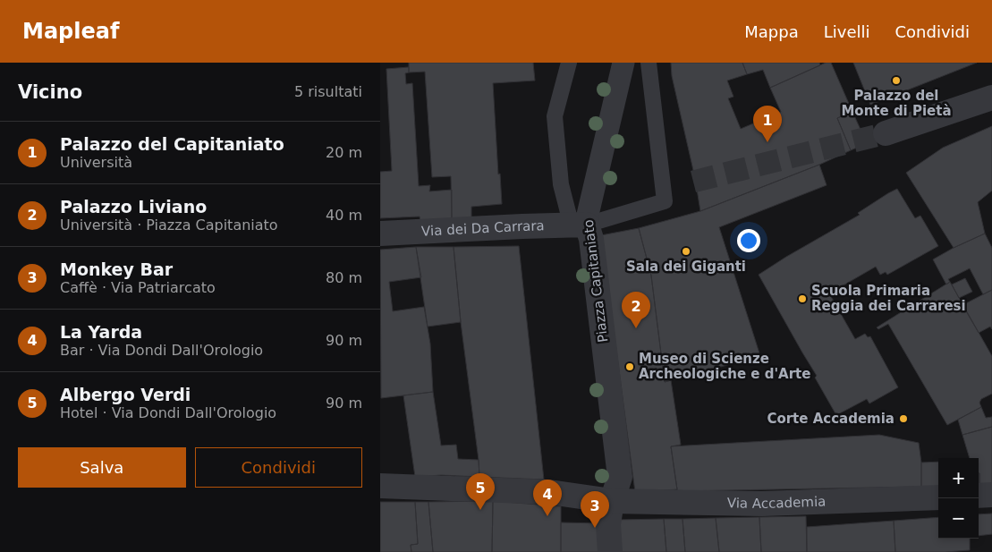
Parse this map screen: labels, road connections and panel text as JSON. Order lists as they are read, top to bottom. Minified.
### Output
{"streets":{"street":["Via dei Da Carrara","Piazza Capitaniato","Via Accademia"]},"crossings":[["Via dei Da Carrara","Piazza Capitaniato"],["Piazza Capitaniato","Via Accademia"]],"places":["Palazzo del Monte di Pietà","Sala dei Giganti","Scuola Primaria Reggia dei Carraresi","Museo di Scienze Archeologiche e d'Arte","Corte Accademia"],"page":{"header":"Mapleaf","nav":["Mappa","Livelli","Condividi"],"heading":["Vicino","5 risultati"],"pins":["1","2","5","4","3"],"list":[{"mark":"1","name":"Palazzo del Capitaniato","note":"Università","value":"20 m"},{"mark":"2","name":"Palazzo Liviano","note":"Università · Piazza Capitaniato","value":"40 m"},{"mark":"3","name":"Monkey Bar","note":"Caffè · Via Patriarcato","value":"80 m"},{"mark":"4","name":"La Yarda","note":"Bar · Via Dondi Dall'Orologio","value":"90 m"},{"mark":"5","name":"Albergo Verdi","note":"Hotel · Via Dondi Dall'Orologio","value":"90 m"}],"buttons":["Salva","Condividi"],"map_buttons":["+","−"]}}
